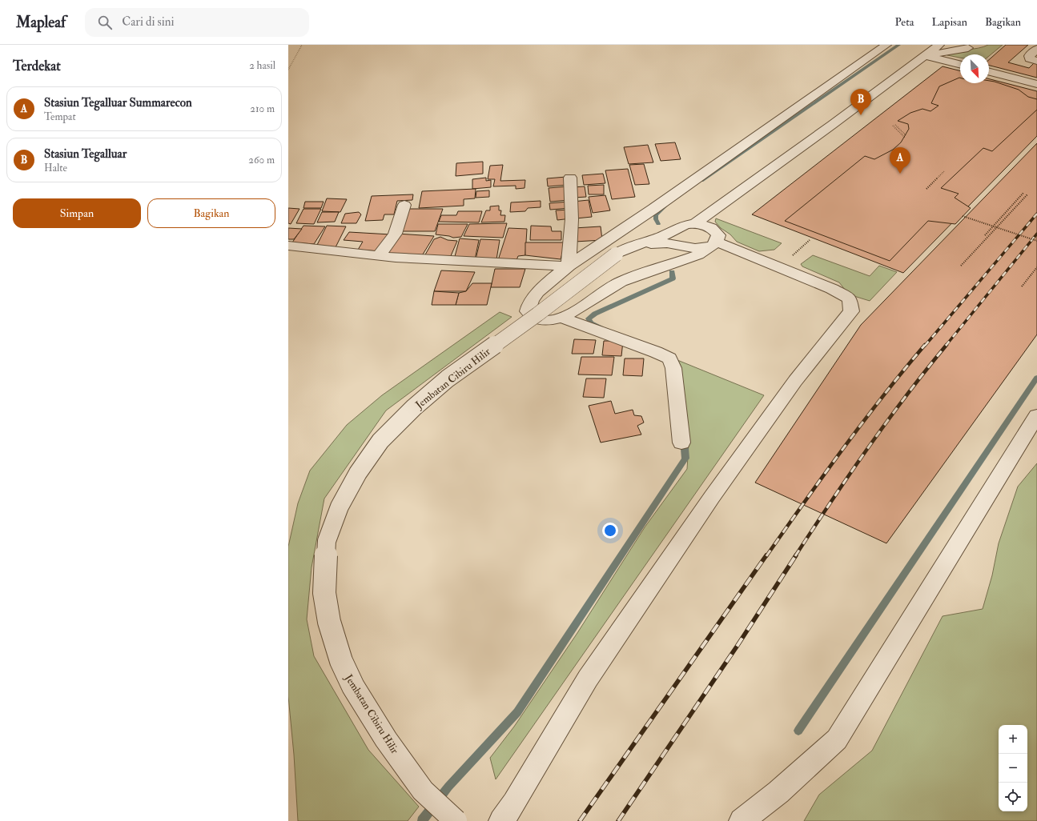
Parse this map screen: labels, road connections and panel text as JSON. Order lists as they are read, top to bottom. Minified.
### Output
{"streets":{"street":["Jembatan Cibiru Hilir"]},"north":"bottom right","page":{"header":"Mapleaf","search":"Cari di sini","nav":["Peta","Lapisan","Bagikan"],"heading":["Terdekat","2 hasil"],"list":[{"mark":"A","name":"Stasiun Tegalluar Summarecon","note":"Tempat","value":"210 m"},{"mark":"B","name":"Stasiun Tegalluar","note":"Halte","value":"260 m"}],"pins":["B","A"],"buttons":["Simpan","Bagikan"],"map_buttons":["+","−"]}}
